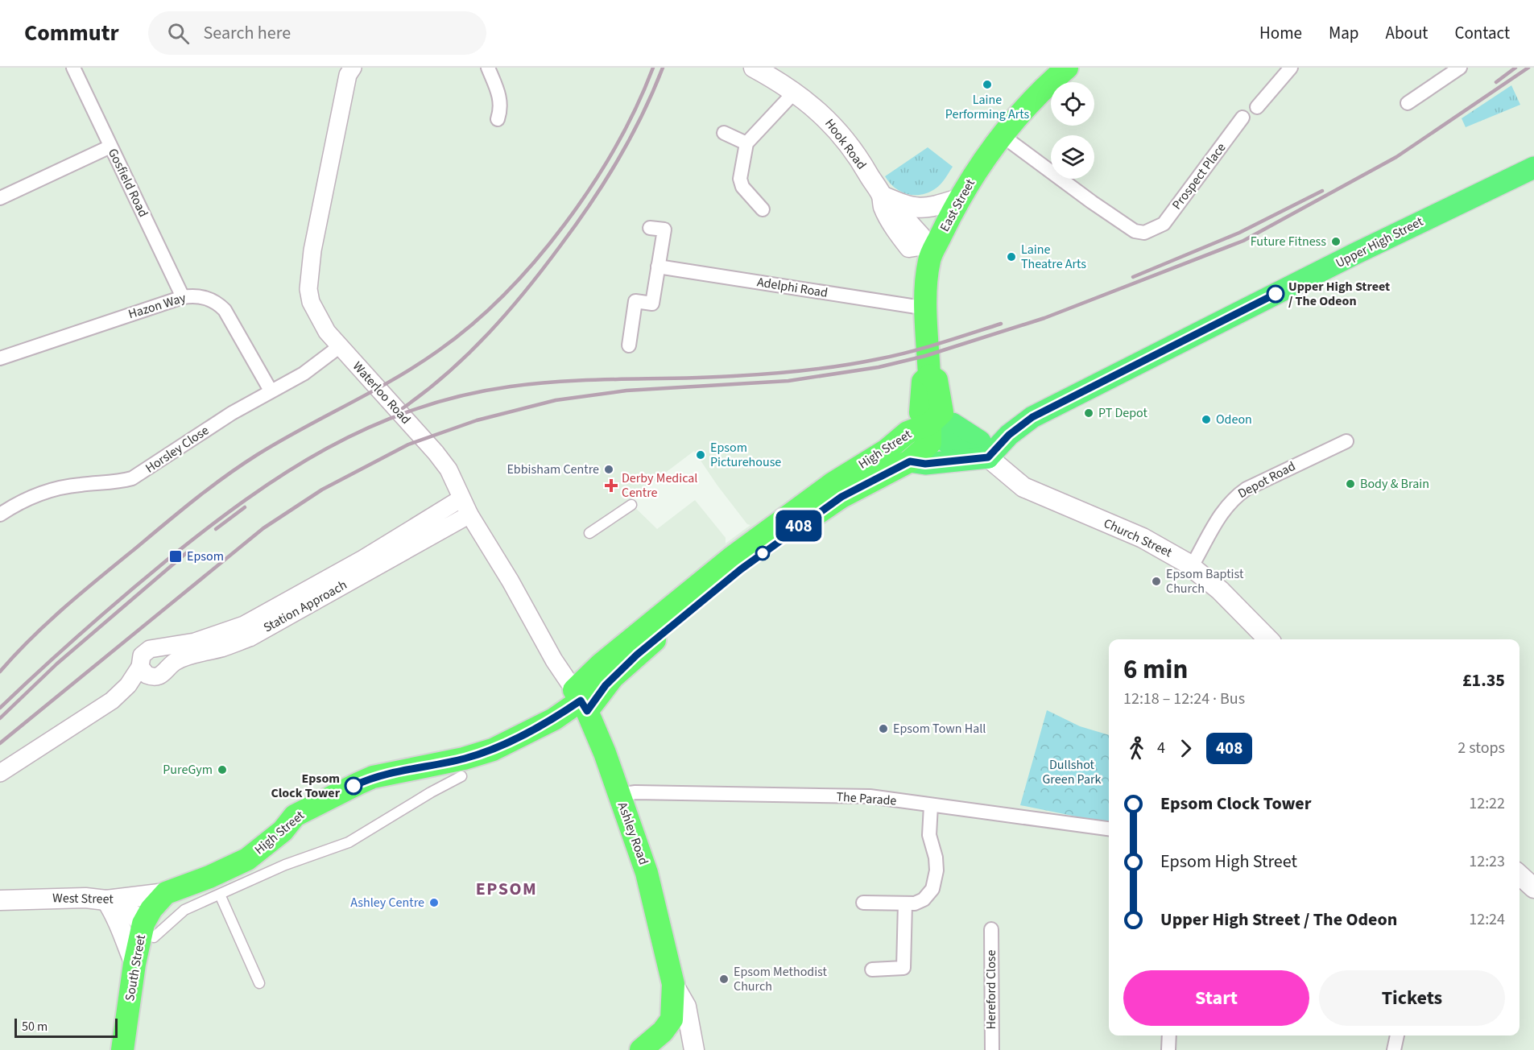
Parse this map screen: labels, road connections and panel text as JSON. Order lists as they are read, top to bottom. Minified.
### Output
{"streets":{"highway":["East Street","High Street","Ashley Road","South Street"],"main road":["Hook Road","Upper High Street","Church Street","West Street"],"street":["Prospect Place","Gosfield Road","Adelphi Road","Hazon Way","Waterloo Road","Horsley Close","Depot Road","Station Approach","The Parade","Hereford Close"]},"crossings":[["Hook Road","East Street"],["Prospect Place","East Street"],["Gosfield Road","Hazon Way"],["East Street","Adelphi Road"],["East Street","High Street"],["Upper High Street","Church Street"],["Hazon Way","Horsley Close"],["Waterloo Road","Horsley Close"],["Waterloo Road","High Street"],["Waterloo Road","Station Approach"],["Waterloo Road","Ashley Road"],["High Street","Ashley Road"],["High Street","West Street"],["High Street","South Street"],["Depot Road","Church Street"],["The Parade","Ashley Road"],["West Street","South Street"]],"districts":["EPSOM"],"parks":["Dullshot Green Park"],"places":{"other":["Laine Performing Arts","Future Fitness","Laine Theatre Arts","Upper High Street / The Odeon","PT Depot","Odeon","Epsom Picturehouse","Ebbisham Centre","Body & Brain","Epsom Baptist Church","Epsom Town Hall","PureGym","Epsom Clock Tower","Ashley Centre","Epsom Methodist Church"],"health":["Derby Medical Centre"],"transit":["Epsom"]},"lines":["bus line 408"],"scale_bar":"50 m","page":{"header":"Commutr","search":"Search here","nav":["Home","Map","About","Contact"],"on_map":"408","heading":["6 min","12:18 – 12:24 · Bus","£1.35"],"legs":["4","408","2 stops"],"list":[{"name":"Epsom Clock Tower","value":"12:22"},{"name":"Epsom High Street","value":"12:23"},{"name":"Upper High Street / The Odeon","value":"12:24"}],"buttons":["Start","Tickets"],"scale":"50 m"}}
